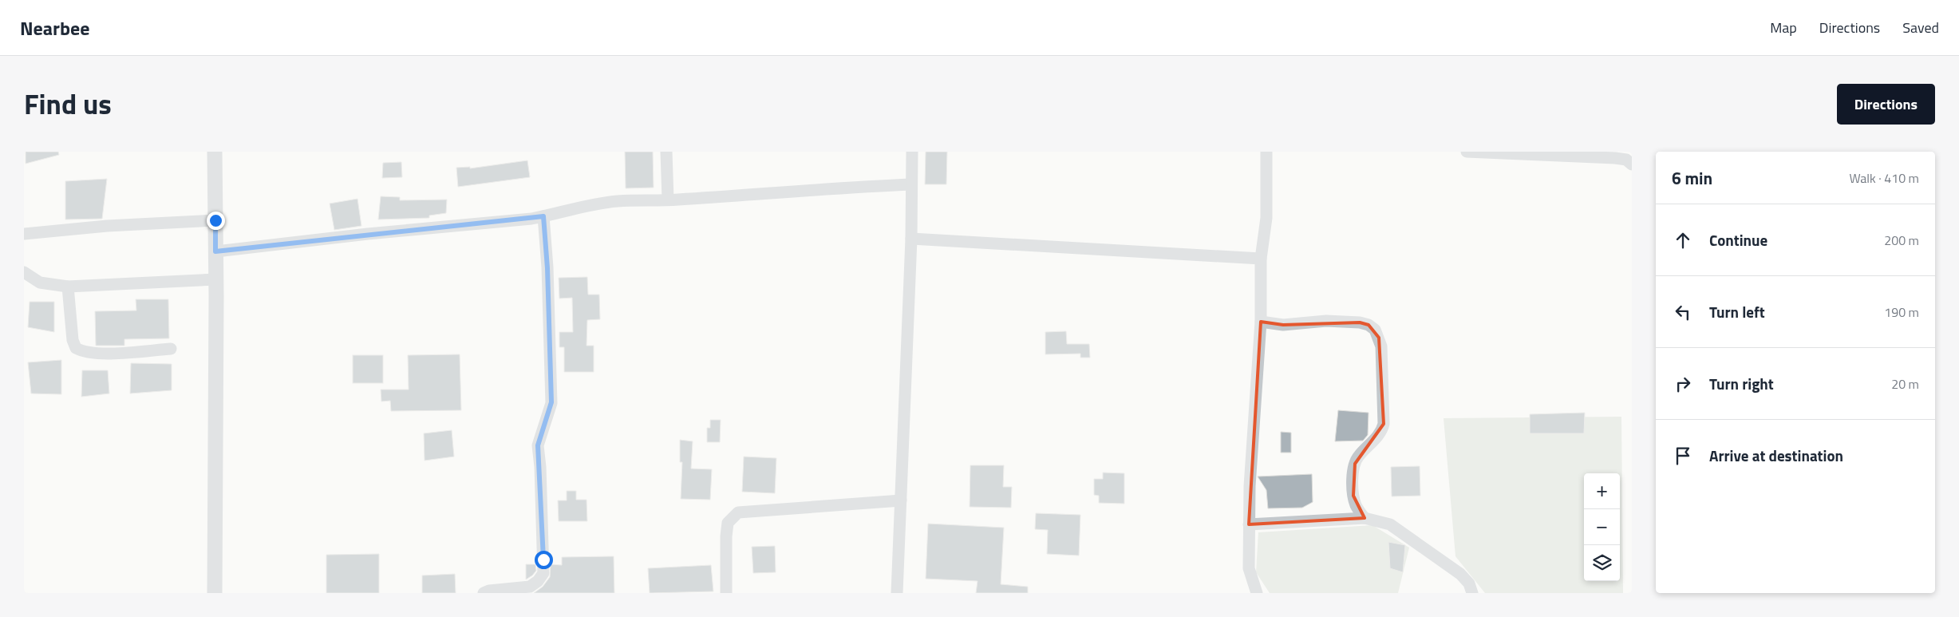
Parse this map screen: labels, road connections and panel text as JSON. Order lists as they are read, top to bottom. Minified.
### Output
{"page":{"header":"Nearbee","nav":["Map","Directions","Saved"],"title":"Find us","buttons":"Directions","heading":["6 min","Walk · 410 m"],"list":[["Continue","200 m"],["Turn left","190 m"],["Turn right","20 m"],"Arrive at destination"],"map_buttons":["+","−"]}}
